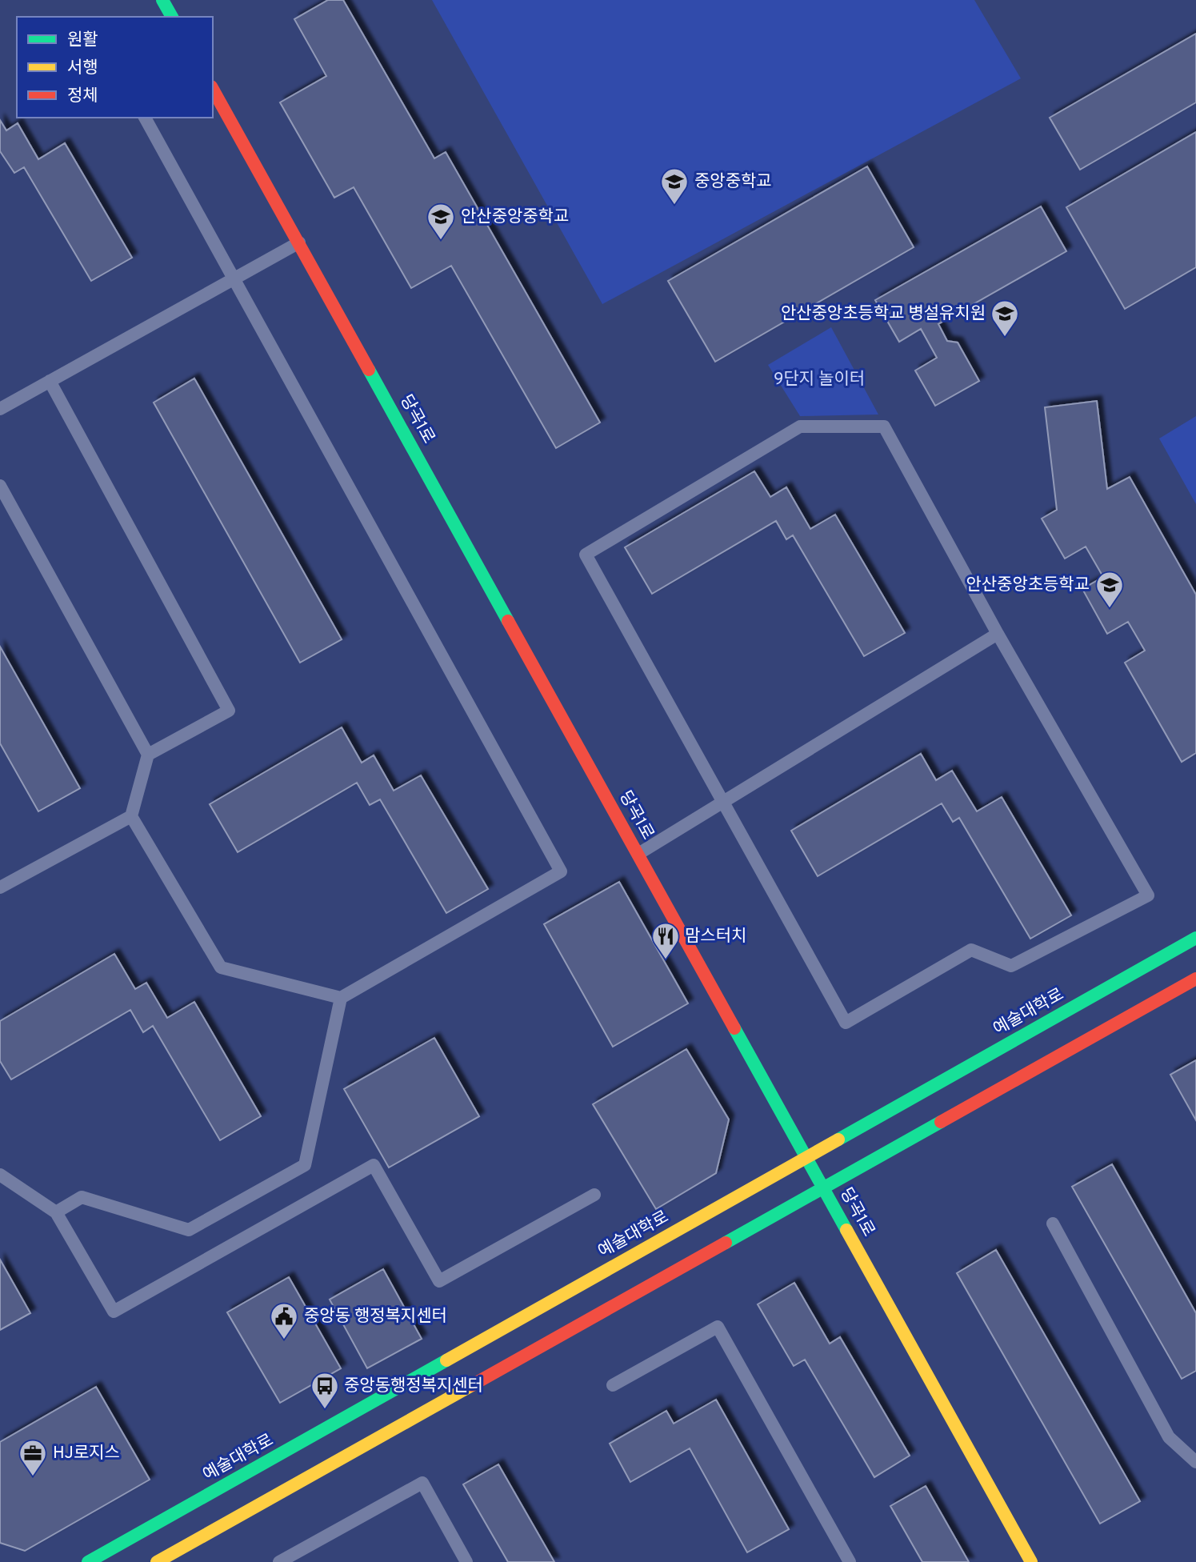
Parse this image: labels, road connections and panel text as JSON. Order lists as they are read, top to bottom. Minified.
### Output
{"streets":{"street":["당곡1로","예술대학로"]},"crossings":[["당곡1로","예술대학로"]],"parks":["9단지 놀이터"],"places":{"school or university":["중앙중학교","안산중앙중학교","안산중앙초등학교 병설유치원","안산중앙초등학교"],"restaurant":["맘스터치"],"public building":["중앙동 행정복지센터"],"bus stop":["중앙동행정복지센터"],"office":["HJ로지스"]},"legend":["원활","서행","정체"]}
